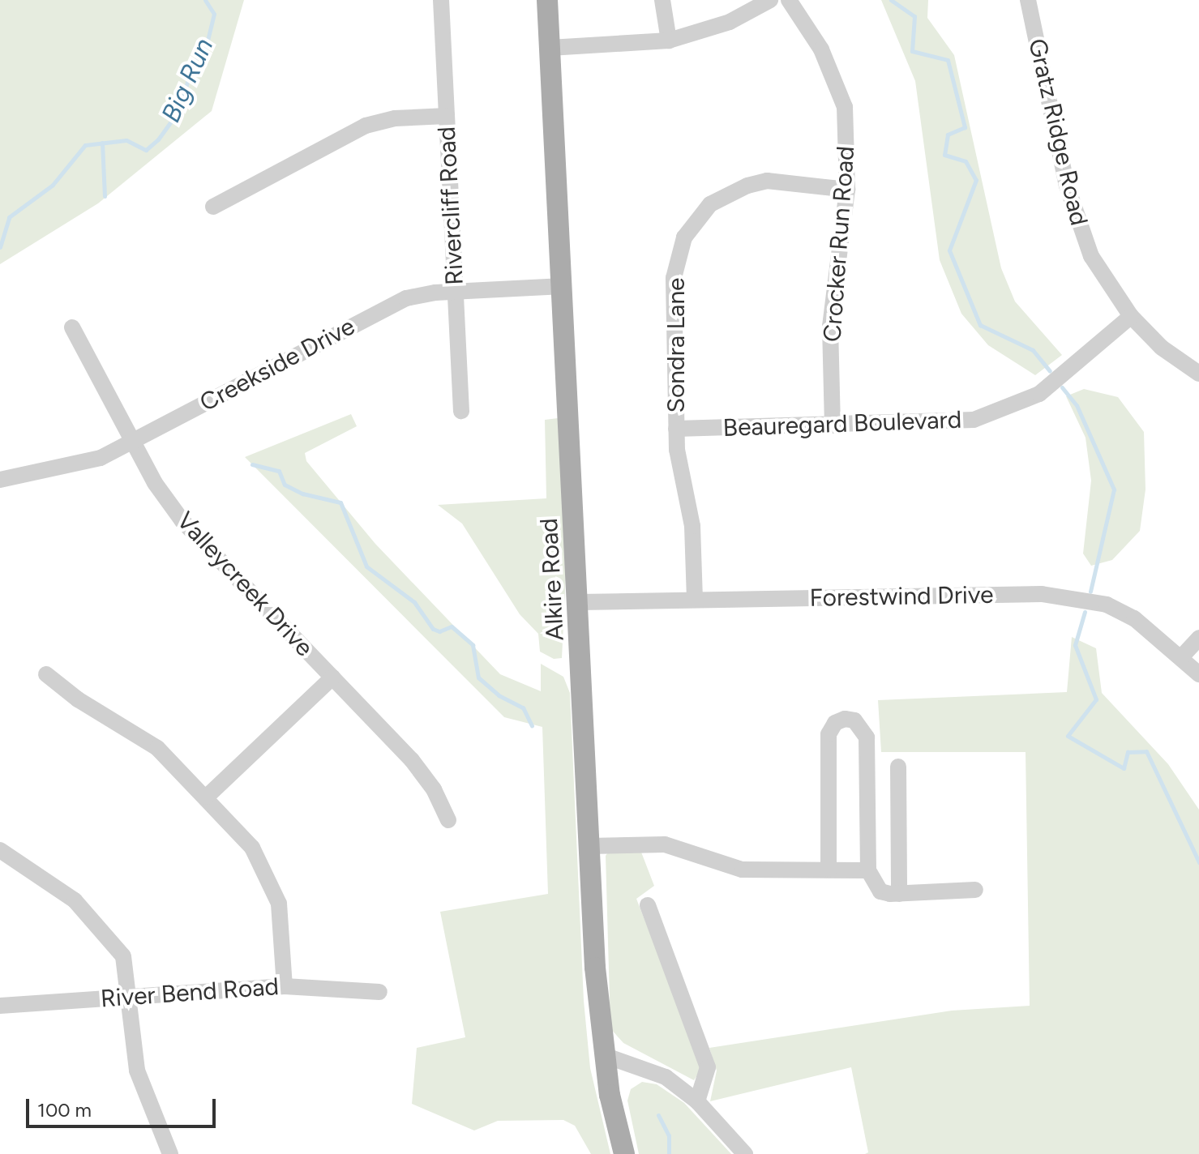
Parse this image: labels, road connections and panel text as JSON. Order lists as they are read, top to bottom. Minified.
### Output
{"streets":{"main road":["Alkire Road"],"street":["Gratz Ridge Road","Rivercliff Road","Crocker Run Road","Sondra Lane","Creekside Drive","Beauregard Boulevard","Valleycreek Drive","Forestwind Drive","River Bend Road"]},"crossings":[["Gratz Ridge Road","Beauregard Boulevard"],["Rivercliff Road","Creekside Drive"],["Crocker Run Road","Sondra Lane"],["Crocker Run Road","Beauregard Boulevard"],["Sondra Lane","Beauregard Boulevard"],["Sondra Lane","Forestwind Drive"],["Creekside Drive","Alkire Road"],["Creekside Drive","Valleycreek Drive"],["Alkire Road","Forestwind Drive"]],"water":["Big Run"],"scale_bar":"100 m"}
